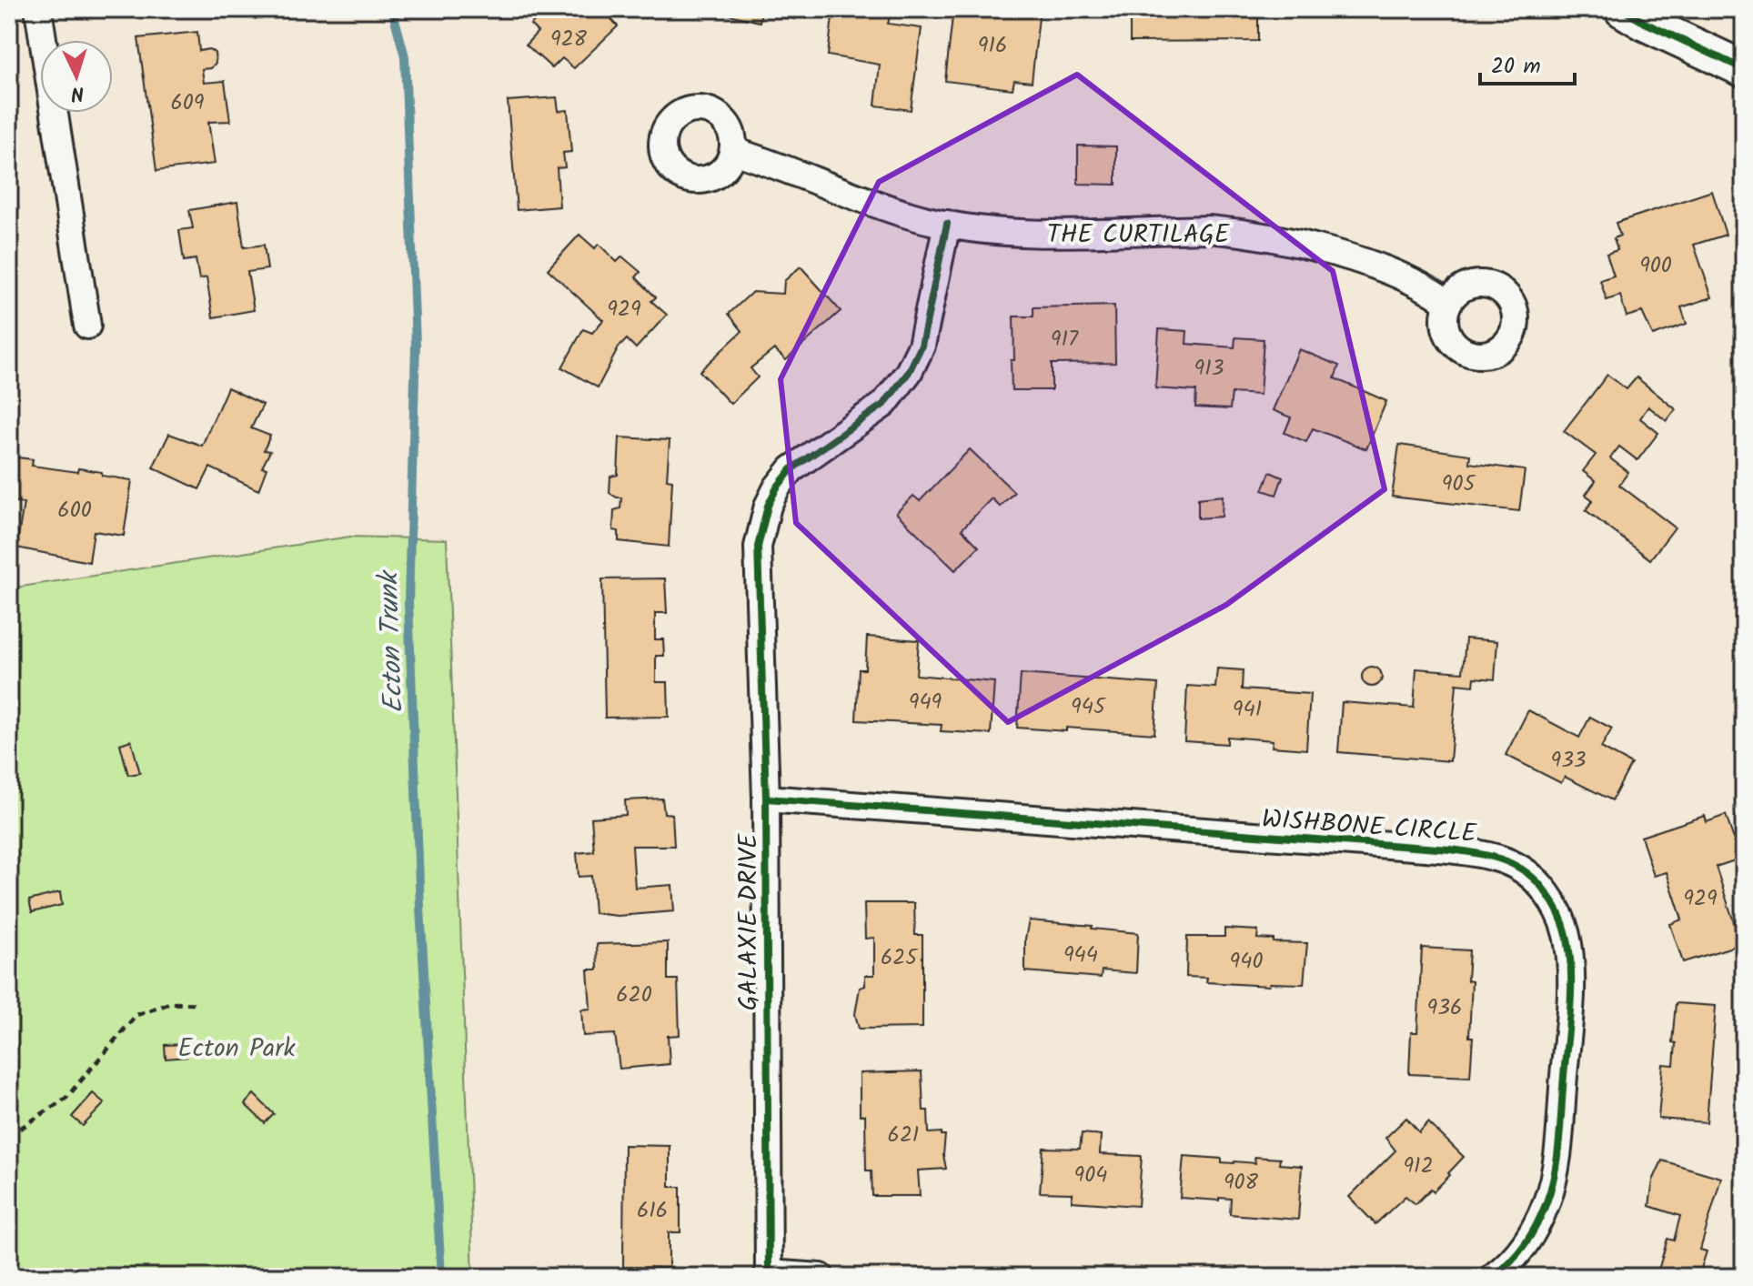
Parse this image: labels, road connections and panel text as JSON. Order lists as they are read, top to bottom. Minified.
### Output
{"streets":{"street":["THE CURTILAGE","WISHBONE CIRCLE","GALAXIE DRIVE"]},"crossings":[["THE CURTILAGE","GALAXIE DRIVE"],["WISHBONE CIRCLE","GALAXIE DRIVE"]],"water":["Ecton Trunk"],"parks":["Ecton Park"],"house_numbers":["928","916","609","900","929","917","913","905","600","949","945","941","933","929","944","625","940","620","936","621","912","904","908","616"],"scale_bar":"20 m","north":"bottom"}
